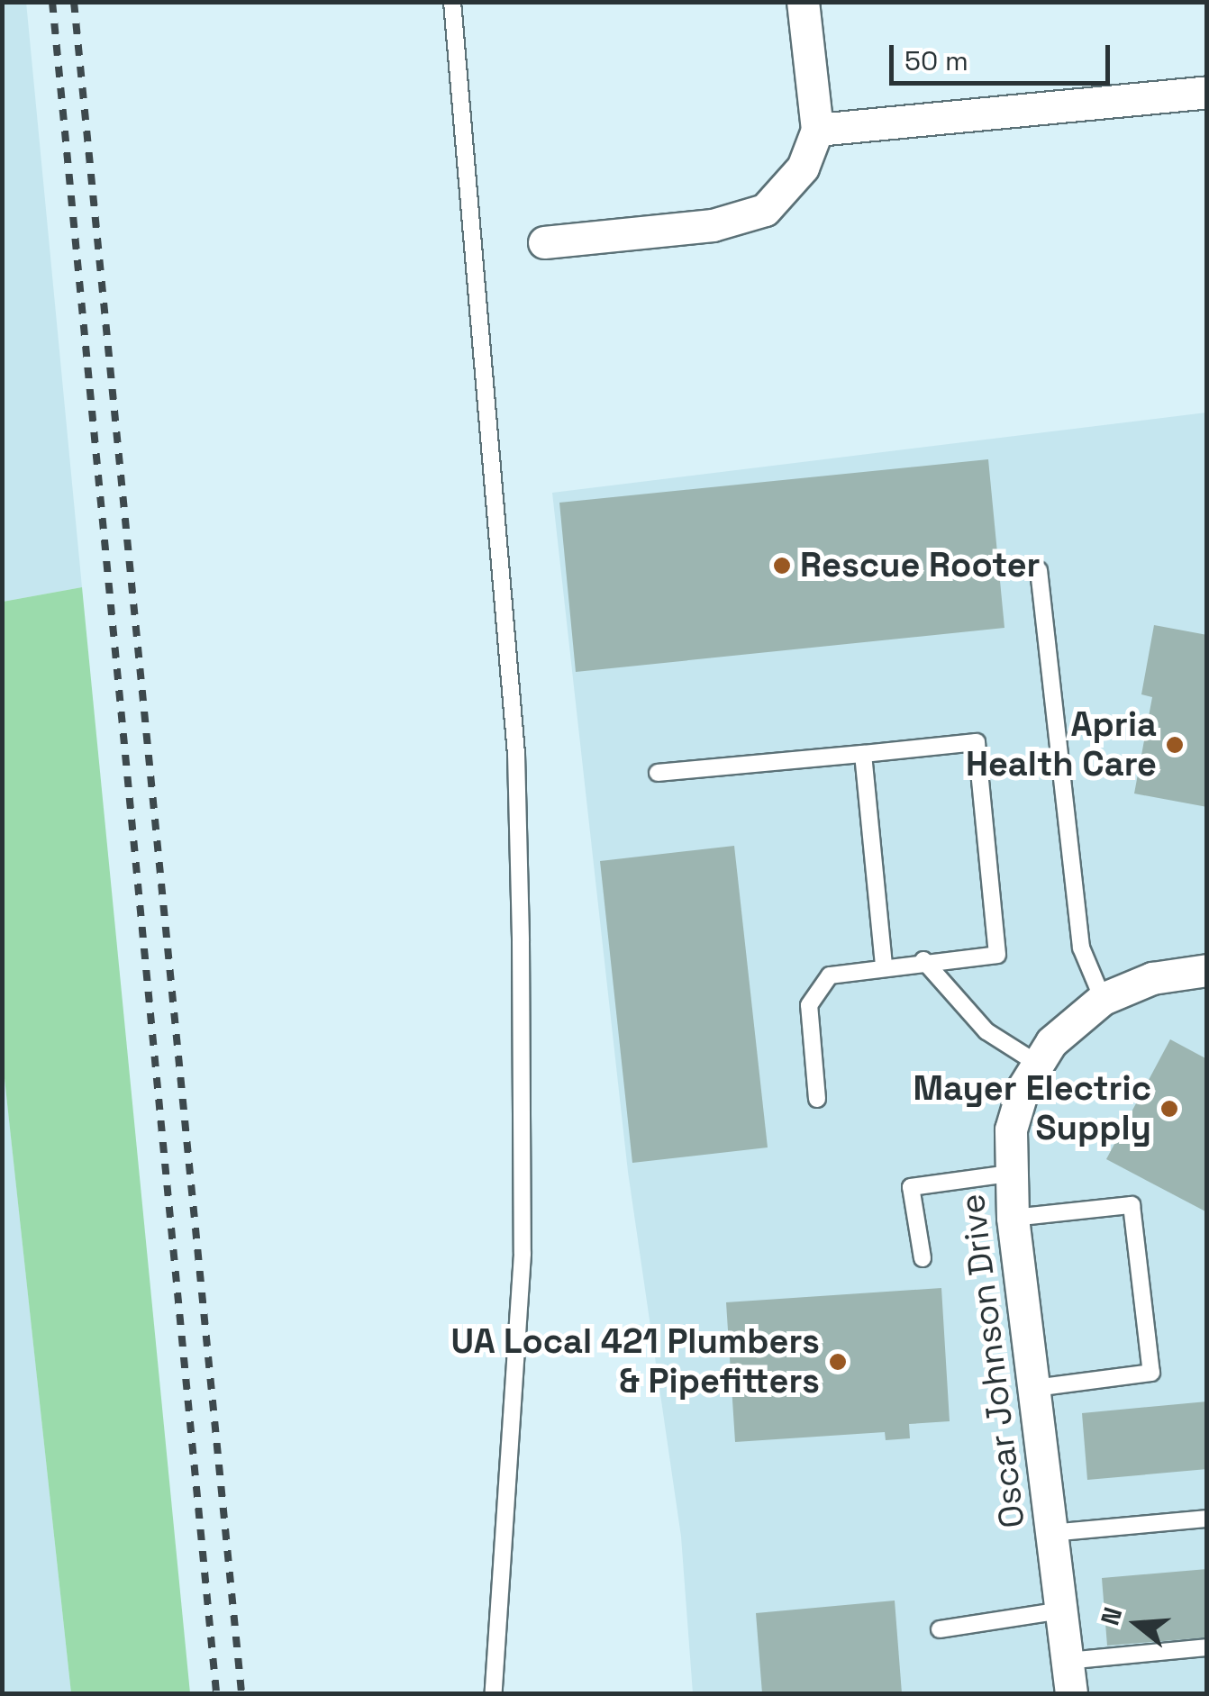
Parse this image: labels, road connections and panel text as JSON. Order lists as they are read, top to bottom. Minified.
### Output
{"streets":{"street":["Oscar Johnson Drive"]},"places":["Rescue Rooter","Apria Health Care","Mayer Electric Supply","UA Local 421 Plumbers & Pipefitters"],"scale_bar":"50 m","north":"left"}
